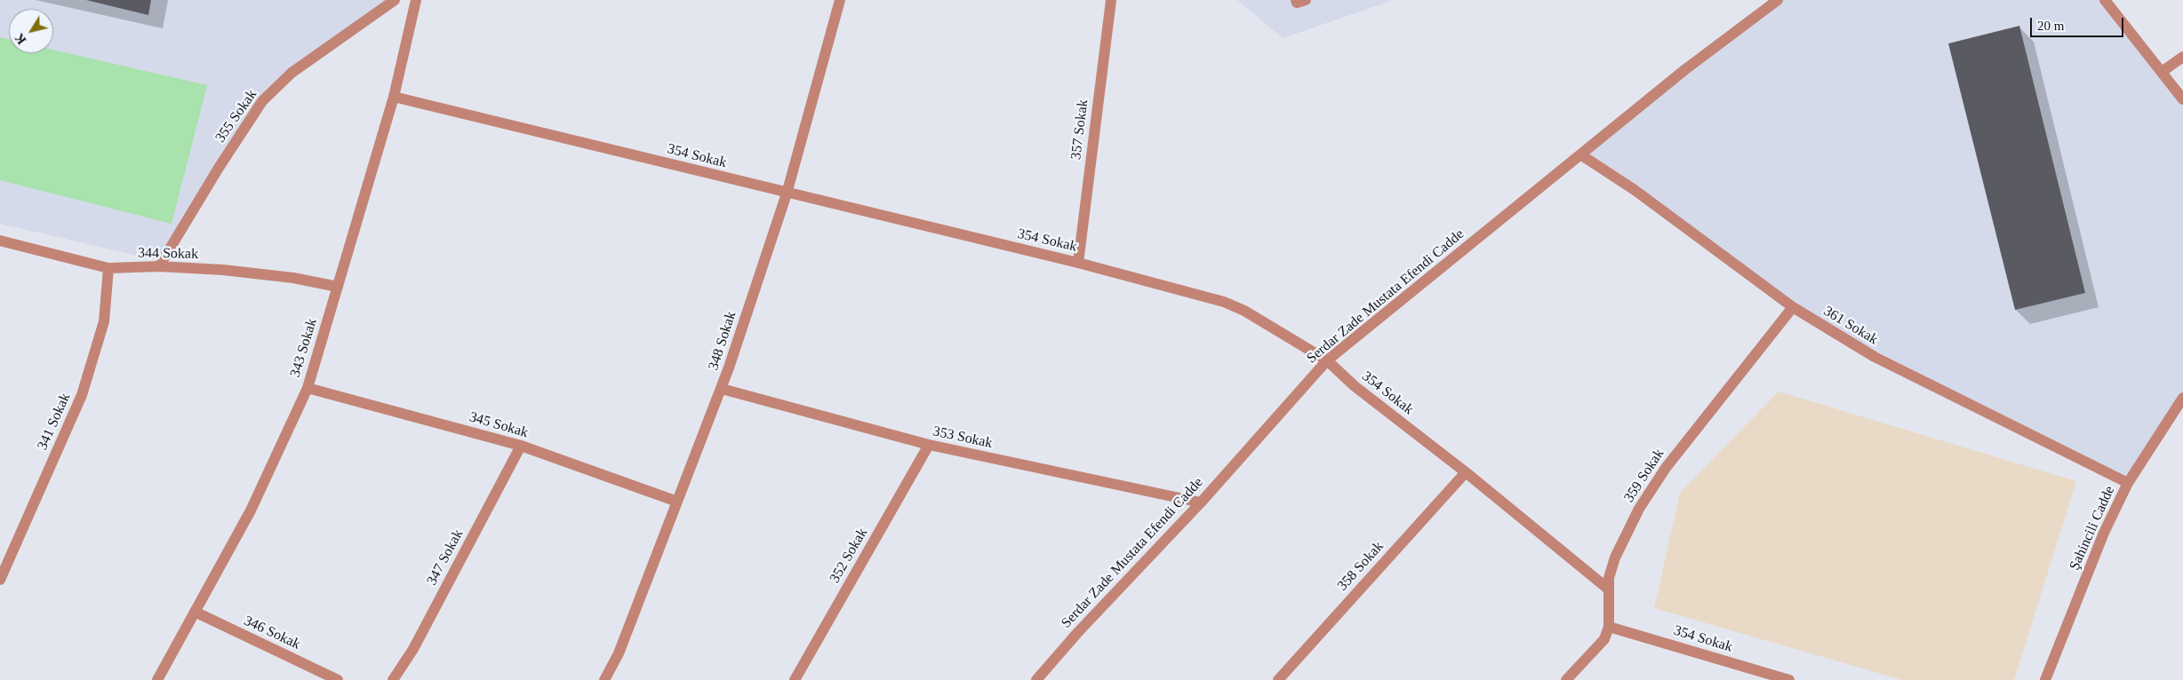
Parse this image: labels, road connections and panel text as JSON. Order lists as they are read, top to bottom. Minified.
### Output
{"streets":{"street":["355 Sokak","357 Sokak","354 Sokak","344 Sokak","Serdar Zade Mustata Efendi Cadde","361 Sokak","348 Sokak","343 Sokak","341 Sokak","345 Sokak","353 Sokak","359 Sokak","Şahincili Cadde","352 Sokak","347 Sokak","358 Sokak","346 Sokak"]},"crossings":[["355 Sokak","344 Sokak"],["357 Sokak","354 Sokak"],["354 Sokak","Serdar Zade Mustata Efendi Cadde"],["354 Sokak","348 Sokak"],["354 Sokak","343 Sokak"],["354 Sokak","359 Sokak"],["354 Sokak","358 Sokak"],["344 Sokak","343 Sokak"],["344 Sokak","341 Sokak"],["Serdar Zade Mustata Efendi Cadde","361 Sokak"],["Serdar Zade Mustata Efendi Cadde","353 Sokak"],["361 Sokak","359 Sokak"],["361 Sokak","Şahincili Cadde"],["348 Sokak","345 Sokak"],["348 Sokak","353 Sokak"],["343 Sokak","345 Sokak"],["343 Sokak","346 Sokak"],["345 Sokak","347 Sokak"],["353 Sokak","352 Sokak"]],"scale_bar":"20 m","north":"bottom left"}
